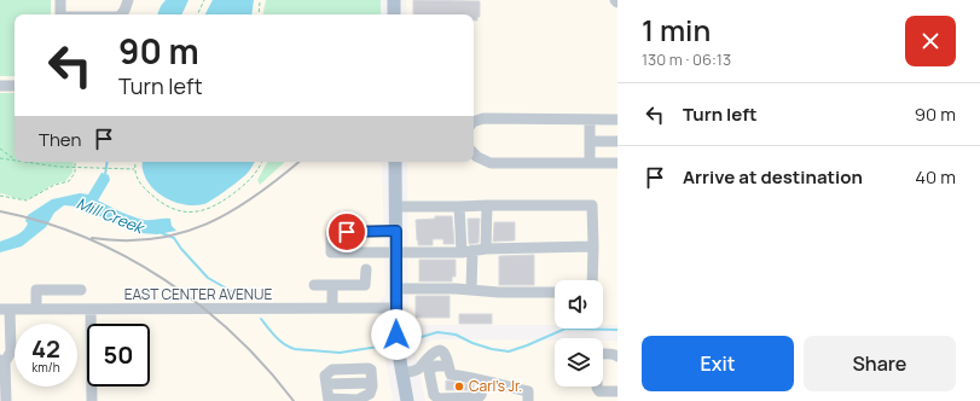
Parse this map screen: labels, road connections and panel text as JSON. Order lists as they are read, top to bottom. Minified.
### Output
{"streets":{"street":["EAST CENTER AVENUE"]},"water":["Mill Creek"],"places":["Carl's Jr."],"page":{"heading":["1 min","130 m · 06:13"],"turn":["90 m","Turn left"],"list":[{"name":"Turn left","value":"90 m"},{"name":"Arrive at destination","value":"40 m"}],"then":"Then","speed":"42 km/h","limit":"50","buttons":["Exit","Share"]}}
